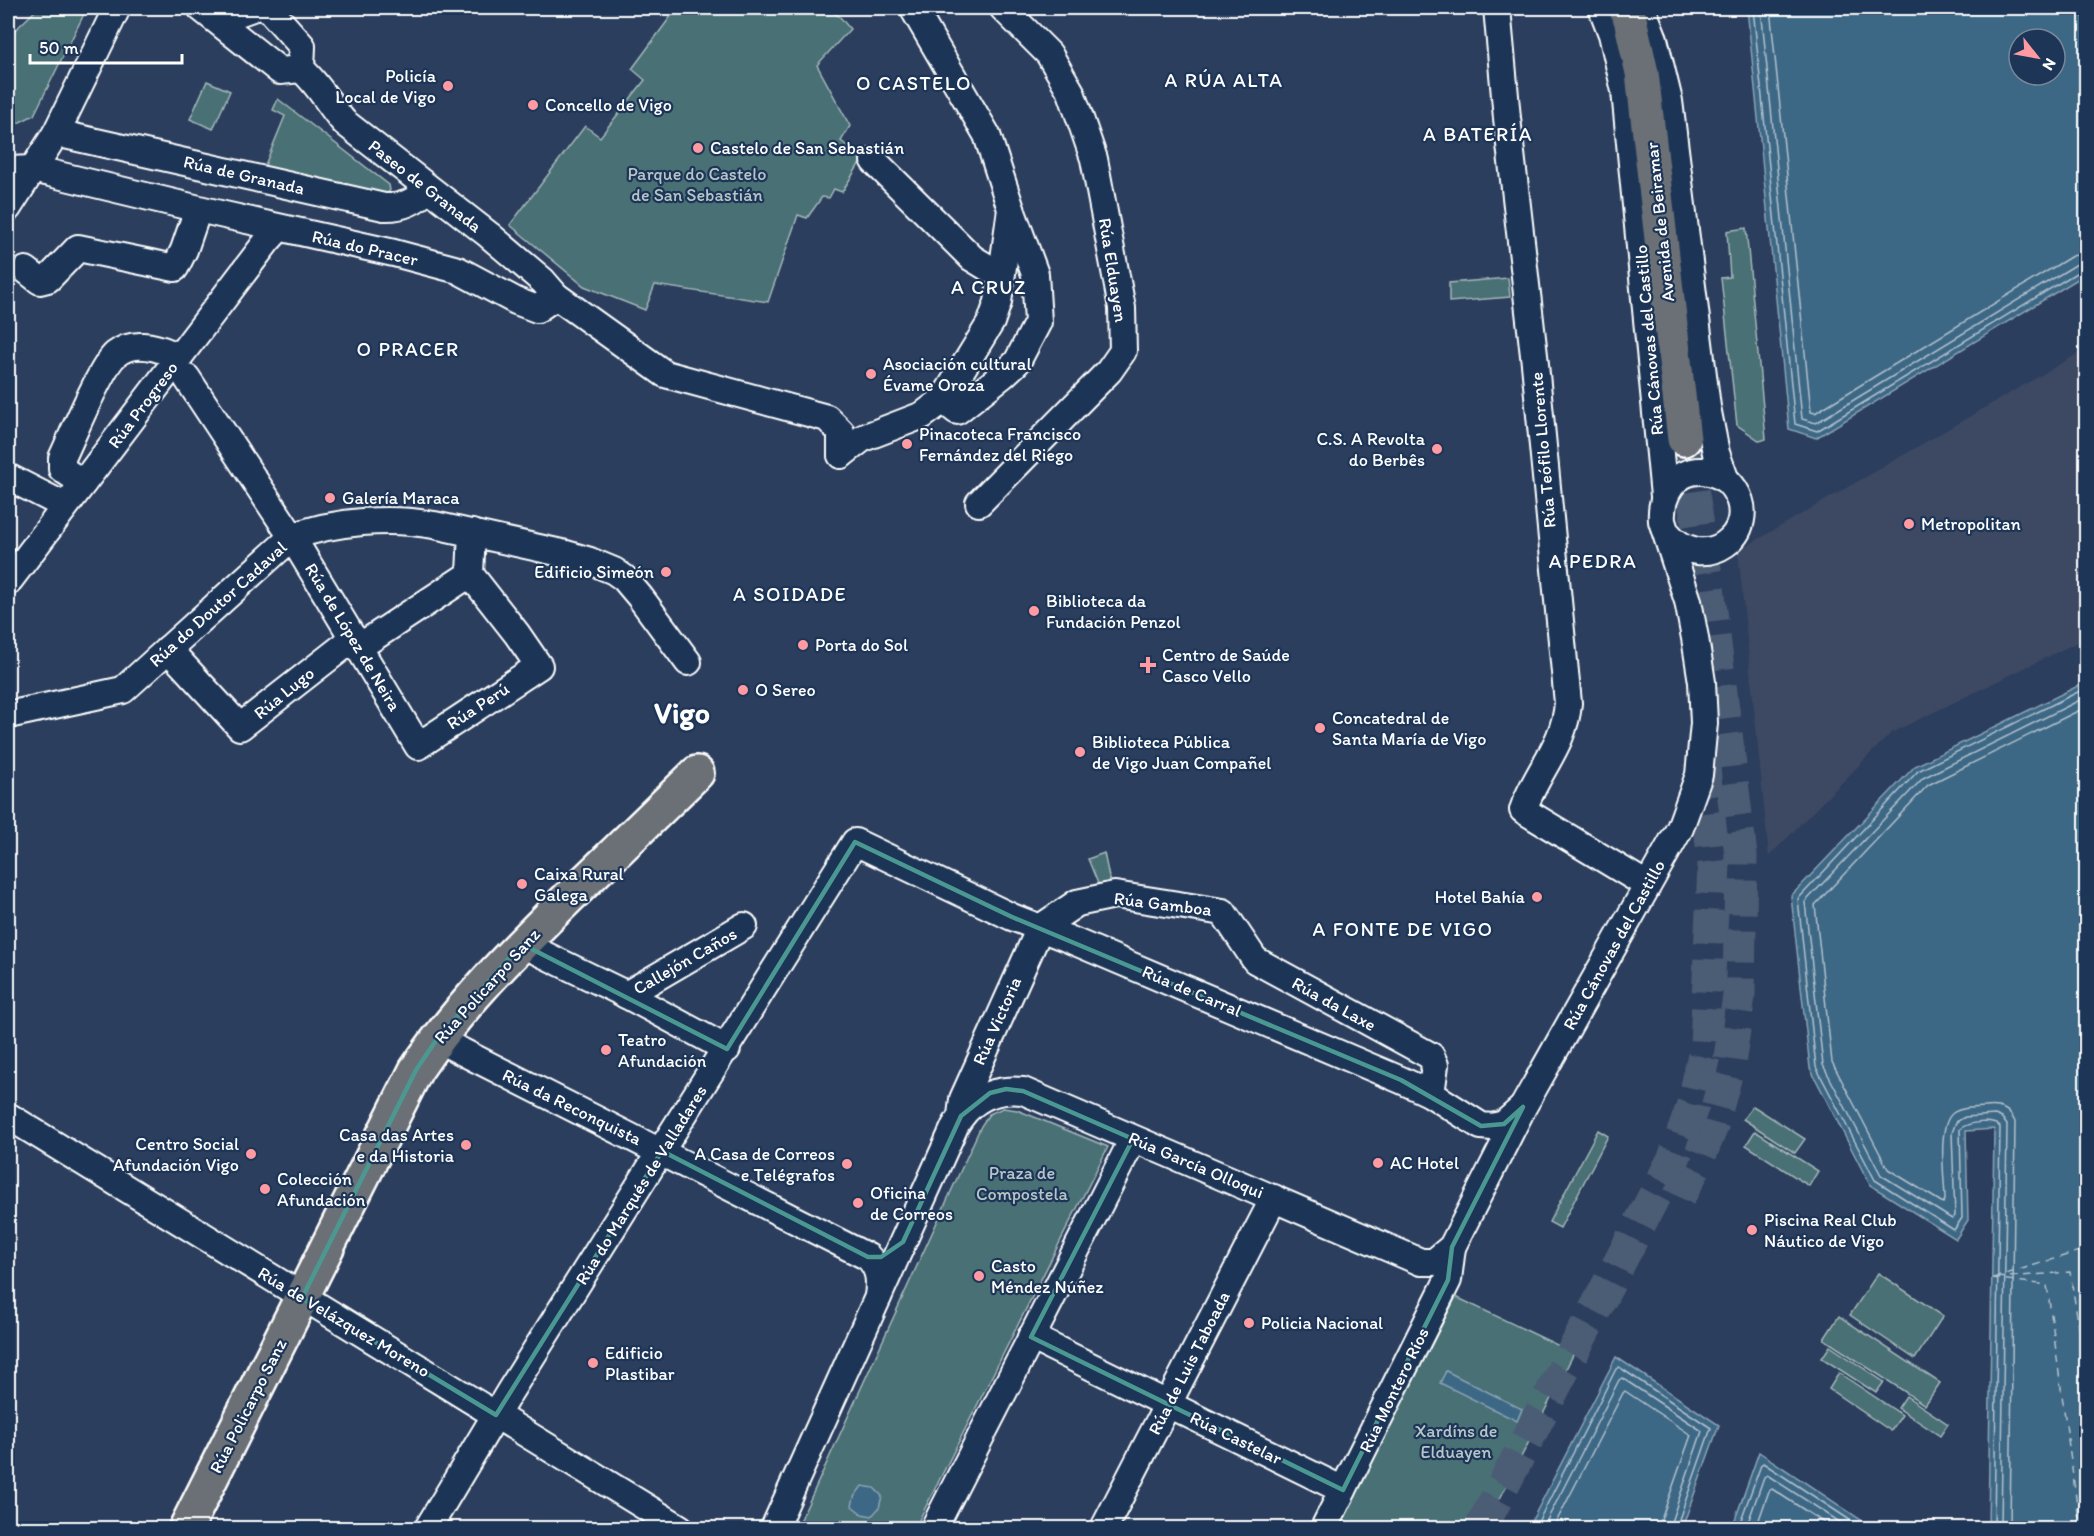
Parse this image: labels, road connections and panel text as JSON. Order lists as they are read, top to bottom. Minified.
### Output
{"streets":{"main road":["Avenida de Beiramar","Rúa Policarpo Sanz"],"street":["Rúa de Granada","Paseo de Granada","Rúa do Pracer","Rúa Elduayen","Rúa Cánovas del Castillo","Rúa Progreso","Rúa Teófilo Llorente","Rúa do Doutor Cadaval","Rúa de López de Neira","Rúa Lugo","Rúa Perú","Rúa Gamboa","Callejón Caños","Rúa de Carral","Rúa da Laxe","Rúa Victoria","Rúa da Reconquista","Rúa García Olloqui","Rúa do Marqués de Valladares","Rúa de Velázquez Moreno","Rúa de Luis Taboada","Rúa Montero Ríos","Rúa Castelar"]},"crossings":[["Rúa de Granada","Paseo de Granada"],["Paseo de Granada","Rúa do Pracer"],["Rúa do Pracer","Rúa Progreso"],["Rúa Cánovas del Castillo","Rúa Teófilo Llorente"],["Rúa Cánovas del Castillo","Rúa de Carral"],["Rúa Cánovas del Castillo","Rúa García Olloqui"],["Rúa Cánovas del Castillo","Rúa Montero Ríos"],["Rúa do Doutor Cadaval","Rúa de López de Neira"],["Rúa do Doutor Cadaval","Rúa Lugo"],["Rúa de López de Neira","Rúa Lugo"],["Rúa de López de Neira","Rúa Perú"],["Rúa Lugo","Rúa Perú"],["Rúa Gamboa","Rúa de Carral"],["Rúa Gamboa","Rúa da Laxe"],["Rúa Gamboa","Rúa Victoria"],["Rúa Policarpo Sanz","Rúa da Reconquista"],["Rúa Policarpo Sanz","Rúa de Velázquez Moreno"],["Rúa de Carral","Rúa da Laxe"],["Rúa de Carral","Rúa Victoria"],["Rúa de Carral","Rúa do Marqués de Valladares"],["Rúa Victoria","Rúa García Olloqui"],["Rúa da Reconquista","Rúa do Marqués de Valladares"],["Rúa García Olloqui","Rúa de Luis Taboada"],["Rúa García Olloqui","Rúa Montero Ríos"],["Rúa do Marqués de Valladares","Rúa de Velázquez Moreno"],["Rúa de Luis Taboada","Rúa Castelar"],["Rúa Montero Ríos","Rúa Castelar"]],"districts":["A RÚA ALTA","O CASTELO","A BATERÍA","A CRUZ","O PRACER","A PEDRA","A SOIDADE","Vigo","A FONTE DE VIGO"],"parks":["Parque do Castelo de San Sebastián","Praza de Compostela","Xardíns de Elduayen"],"places":{"other":["Policía Local de Vigo","Concello de Vigo","Castelo de San Sebastián","Asociación cultural Évame Oroza","Pinacoteca Francisco Fernández del Riego","C.S. A Revolta do Berbês","Galería Maraca","Metropolitan","Edificio Simeón","Biblioteca da Fundación Penzol","Porta do Sol","O Sereo","Concatedral de Santa María de Vigo","Biblioteca Pública de Vigo Juan Compañel","Caixa Rural Galega","Hotel Bahía","Teatro Afundación","Casa das Artes e da Historia","Centro Social Afundación Vigo","AC Hotel","A Casa de Correos e Telégrafos","Colección Afundación","Oficina de Correos","Piscina Real Club Náutico de Vigo","Casto Méndez Núñez","Policia Nacional","Edificio Plastibar"],"health":["Centro de Saúde Casco Vello"]},"scale_bar":"50 m","north":"bottom right"}
